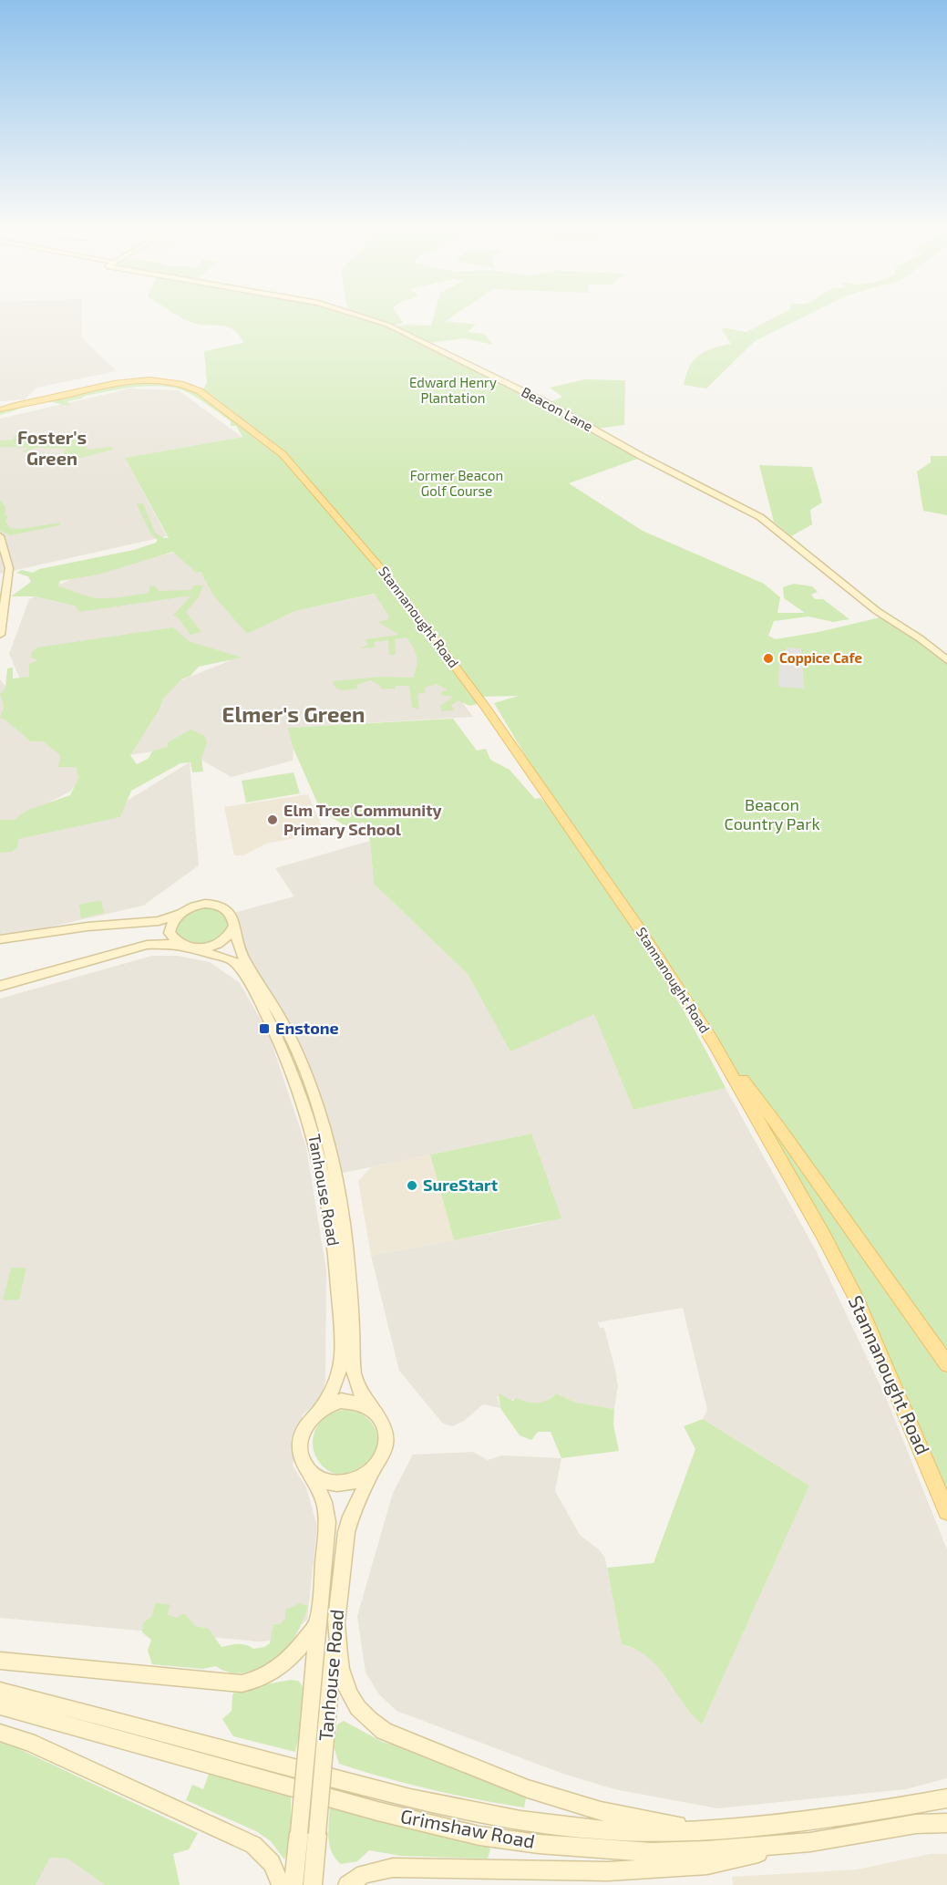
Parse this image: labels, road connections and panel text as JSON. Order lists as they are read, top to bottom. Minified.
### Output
{"streets":{"main road":["Stannanought Road"],"street":["Beacon Lane","Tanhouse Road","Grimshaw Road"]},"districts":["Foster's Green","Elmer's Green"],"parks":["Edward Henry Plantation","Former Beacon Golf Course","Beacon Country Park"],"places":{"other":["Coppice Cafe","Elm Tree Community Primary School","SureStart"],"transit":["Enstone"]}}
